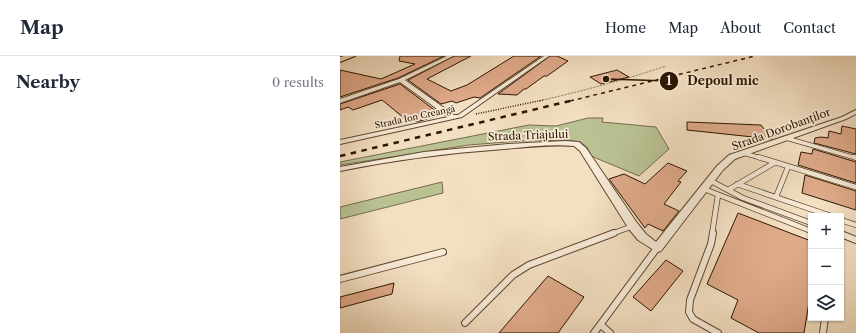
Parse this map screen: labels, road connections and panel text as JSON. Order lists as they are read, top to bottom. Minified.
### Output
{"streets":{"street":["Strada Ion Creangă","Strada Dorobanților","Strada Triajului"]},"crossings":[["Strada Dorobanților","Strada Triajului"]],"places":["Depoul mic"],"page":{"header":"Map","nav":["Home","Map","About","Contact"],"heading":["Nearby","0 results"],"map_buttons":["+","−"]}}
